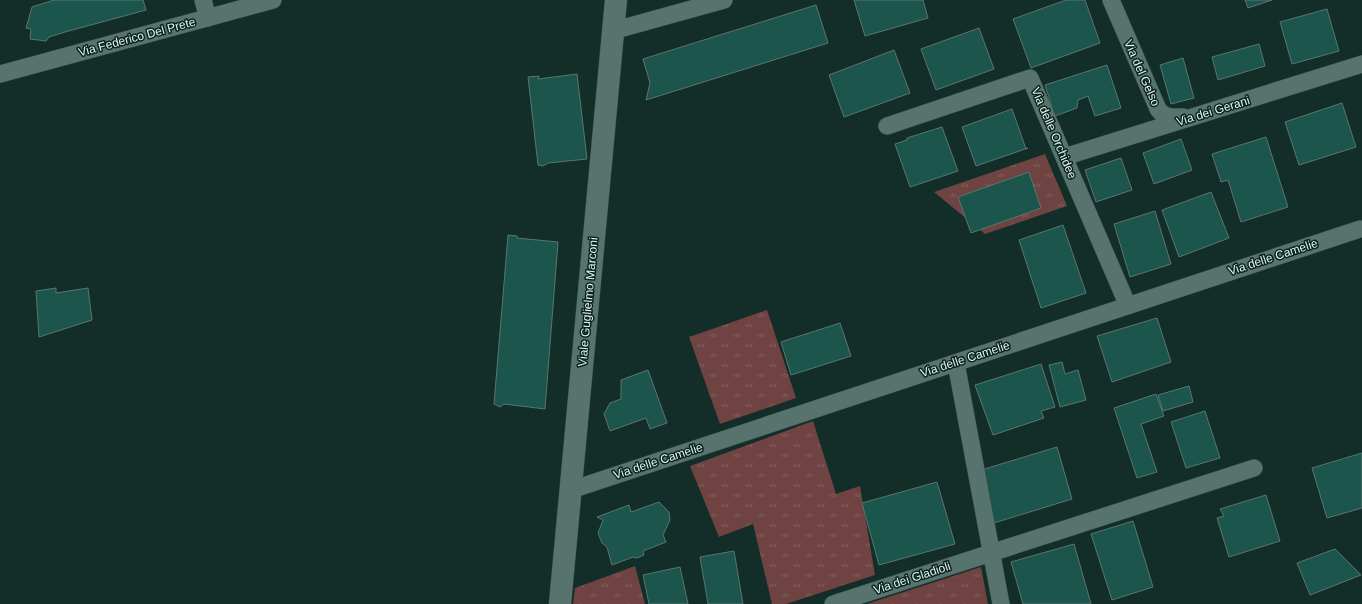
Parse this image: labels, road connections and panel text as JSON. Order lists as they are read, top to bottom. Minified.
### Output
{"streets":{"street":["Via Federico Del Prete","Via del Gelso","Via dei Gerani","Via delle Orchidee","Via delle Camelie","Viale Guglielmo Marconi","Via dei Gladioli"]},"crossings":[["Via del Gelso","Via dei Gerani"],["Via dei Gerani","Via delle Orchidee"],["Via delle Orchidee","Via delle Camelie"],["Via delle Camelie","Viale Guglielmo Marconi"]]}
